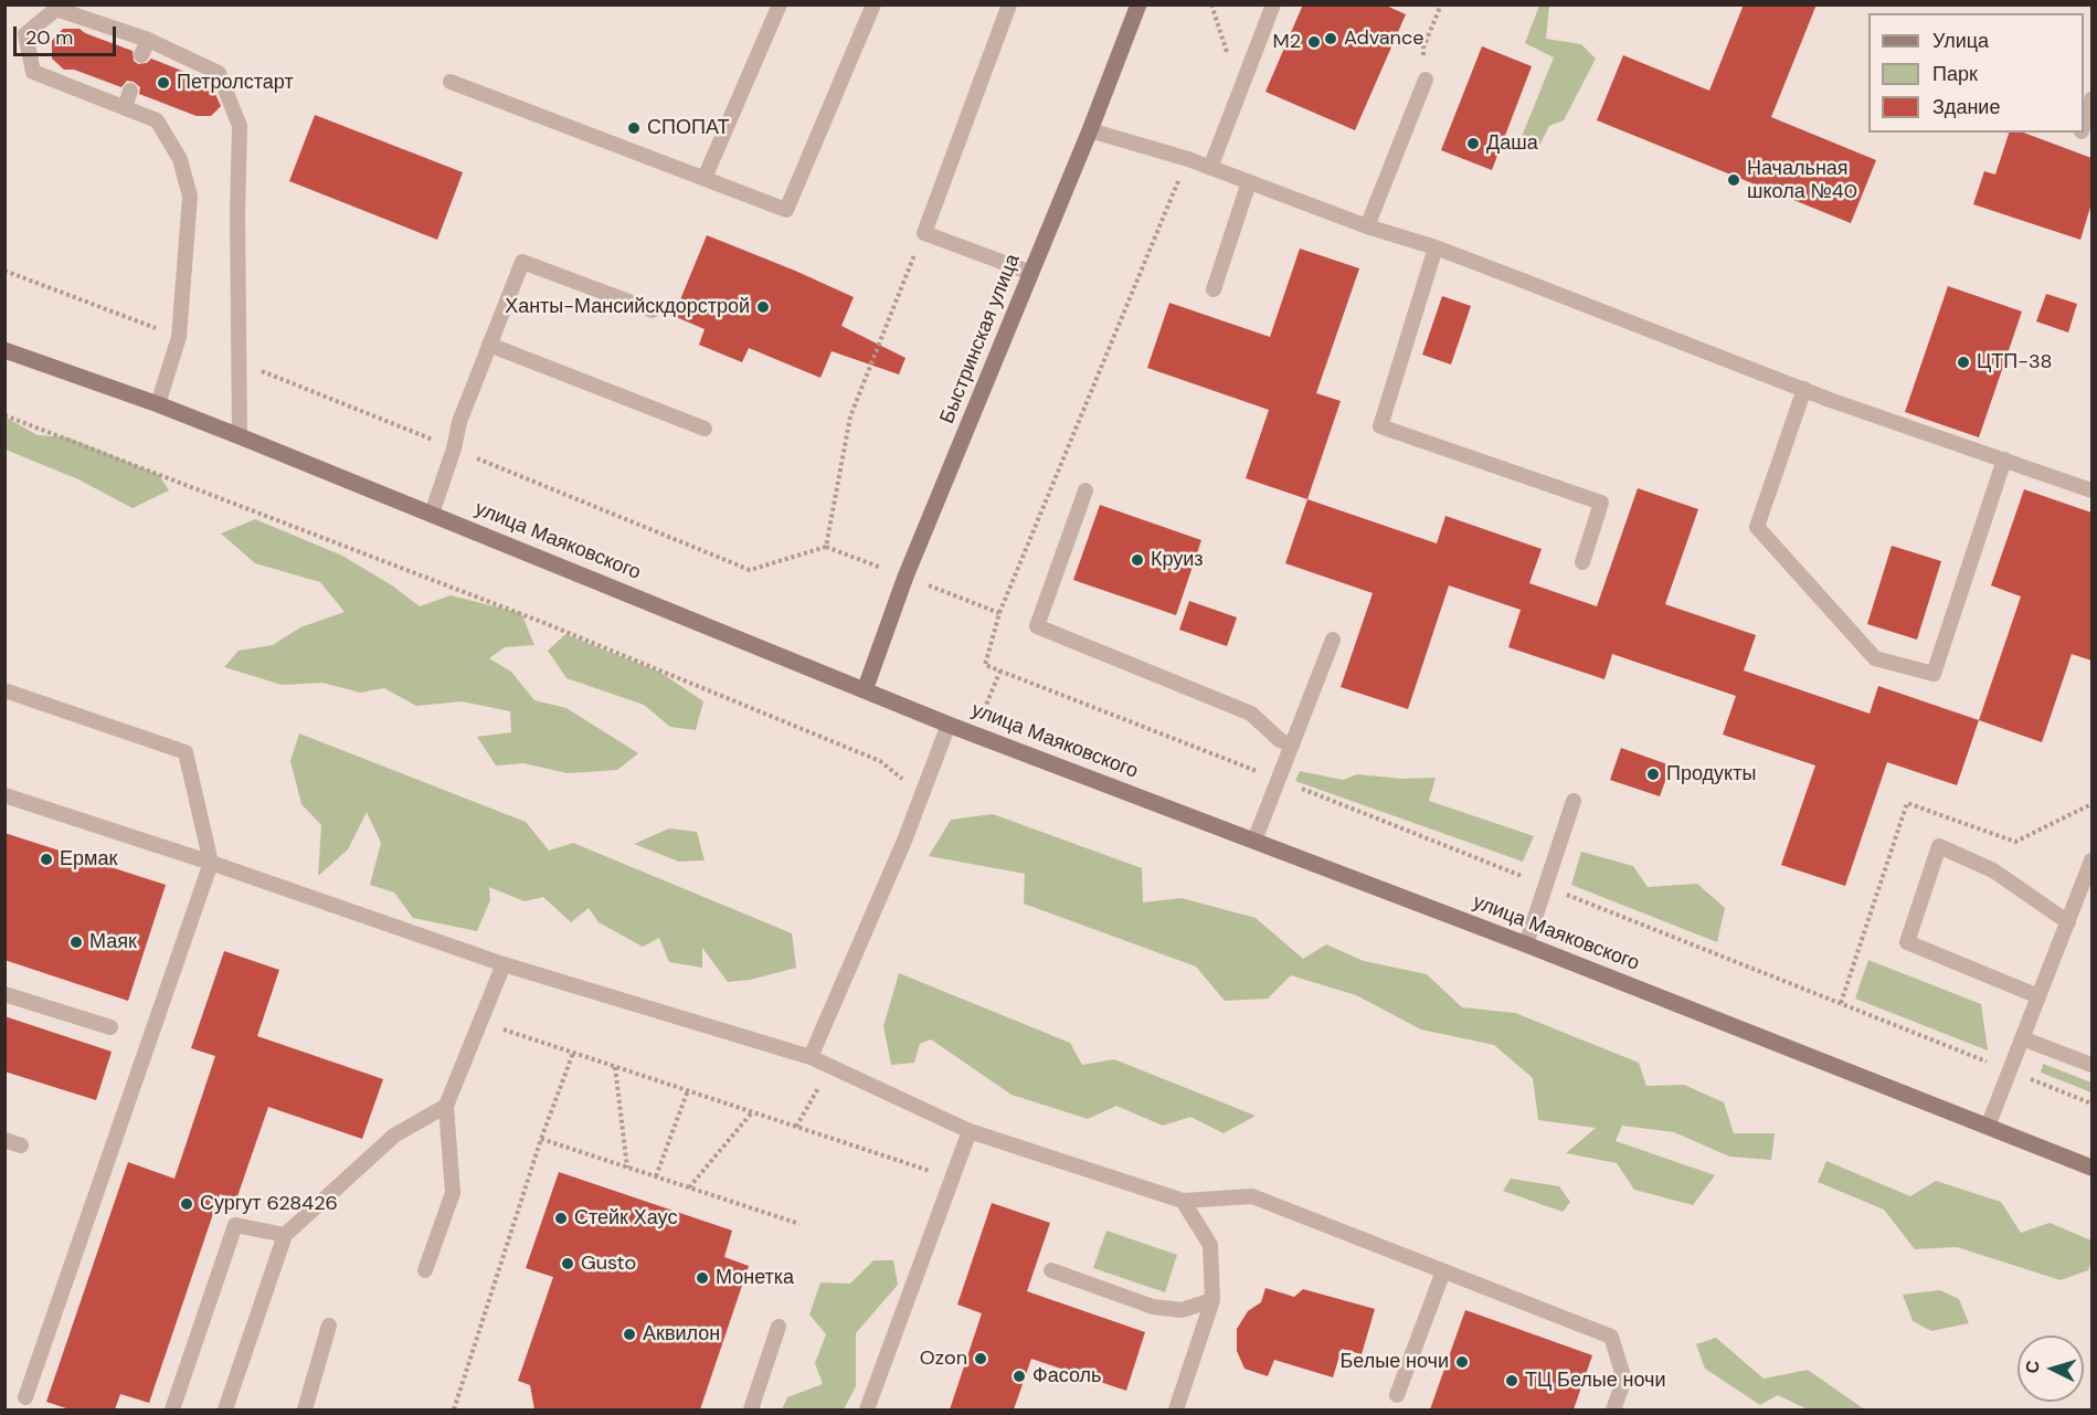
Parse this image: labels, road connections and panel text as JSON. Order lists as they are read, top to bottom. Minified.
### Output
{"streets":{"main road":["Быстринская улица","улица Маяковского"]},"crossings":[["Быстринская улица","улица Маяковского"]],"places":["Advance","M2","Петролстарт","СПОПАТ","Даша","Начальная школа №40","Ханты-Мансийскдорстрой","ЦТП-38","Круиз","Продукты","Ермак","Маяк","Сургут 628426","Стейк Хаус","Gusto","Монетка","Аквилон","Ozon","Белые ночи","Фасоль","ТЦ Белые ночи"],"legend":["Улица","Парк","Здание"],"scale_bar":"20 m","north":"left"}
